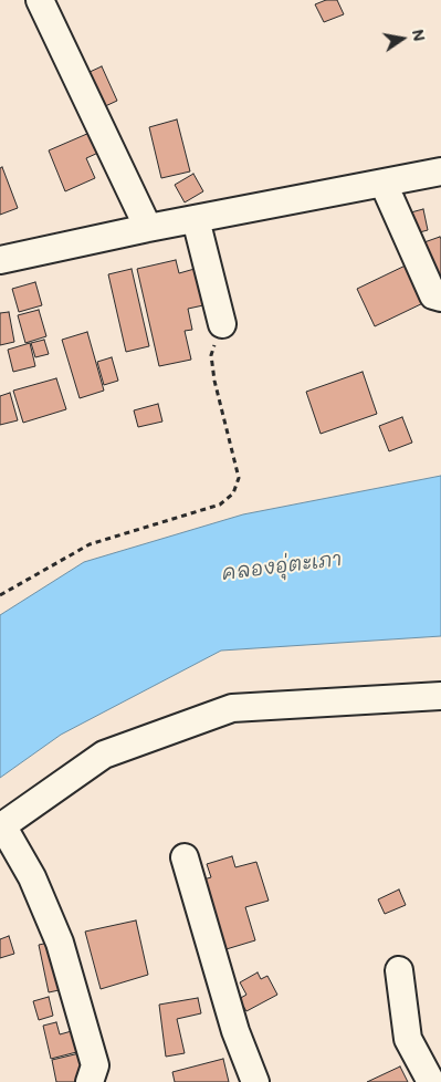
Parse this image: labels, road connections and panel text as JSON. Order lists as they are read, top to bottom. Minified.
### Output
{"water":["คลองอุ่ตะเภา"],"north":"right"}
